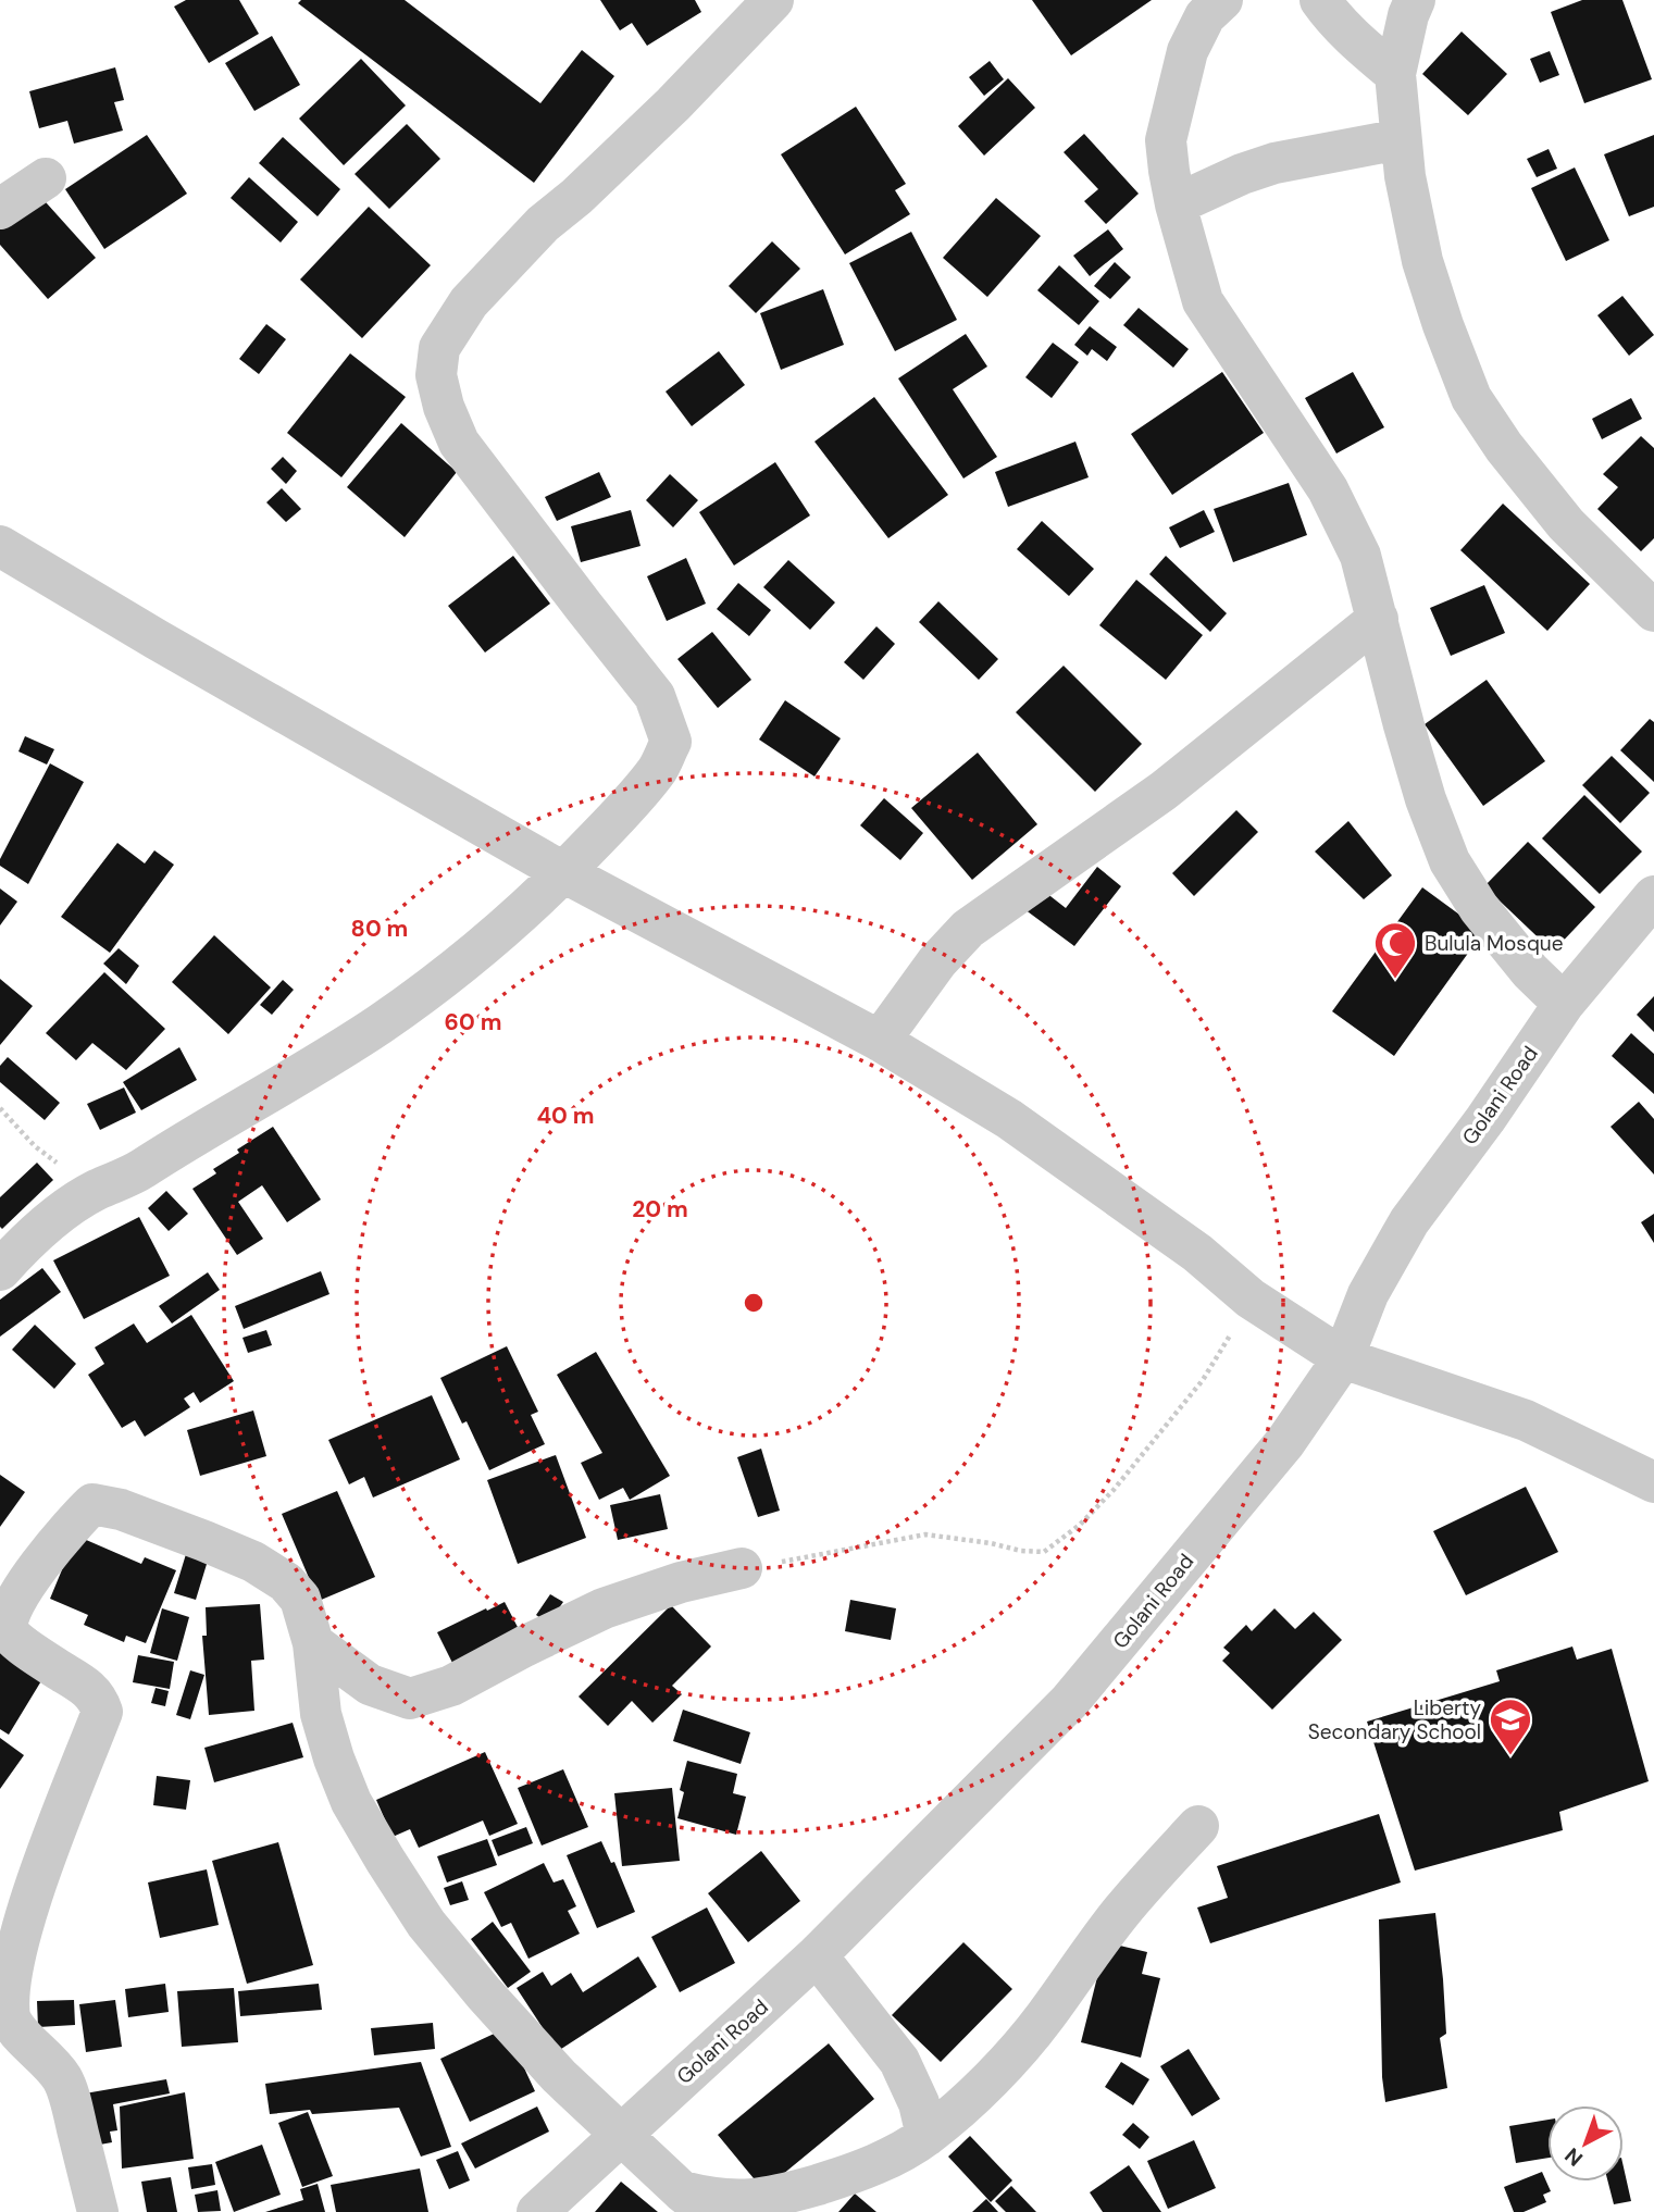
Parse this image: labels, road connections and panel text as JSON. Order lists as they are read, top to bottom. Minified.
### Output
{"streets":{"street":["Golani Road"]},"places":{"mosque":["Bulula Mosque"],"school or university":["Liberty Secondary School"]},"north":"bottom left","rings":["80 m","60 m","40 m","20 m"]}
